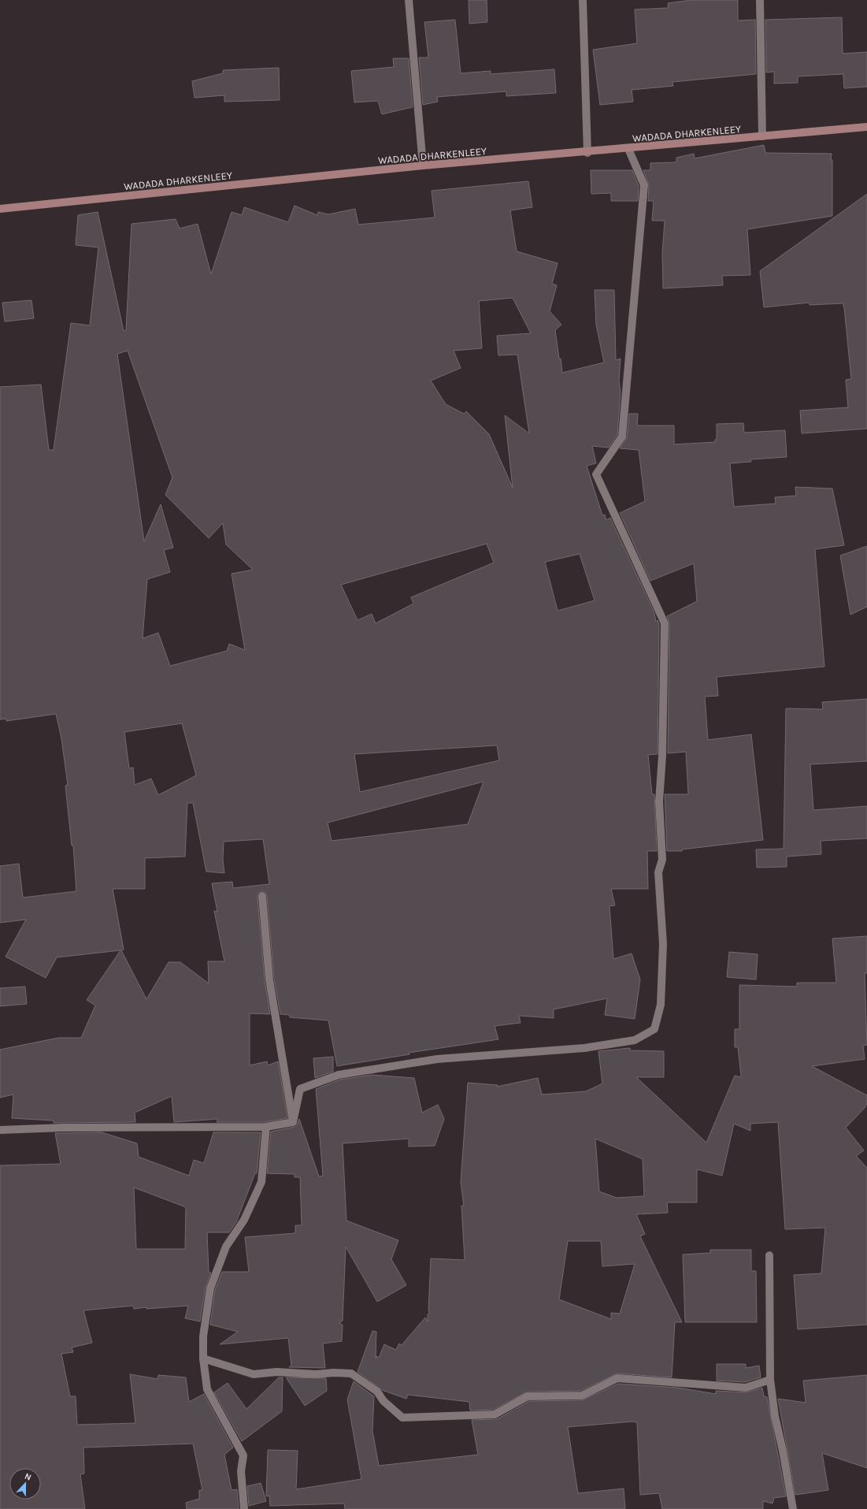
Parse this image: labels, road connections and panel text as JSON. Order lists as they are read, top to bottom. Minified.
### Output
{"streets":{"main road":["WADADA DHARKENLEEY"]},"north":"top"}
